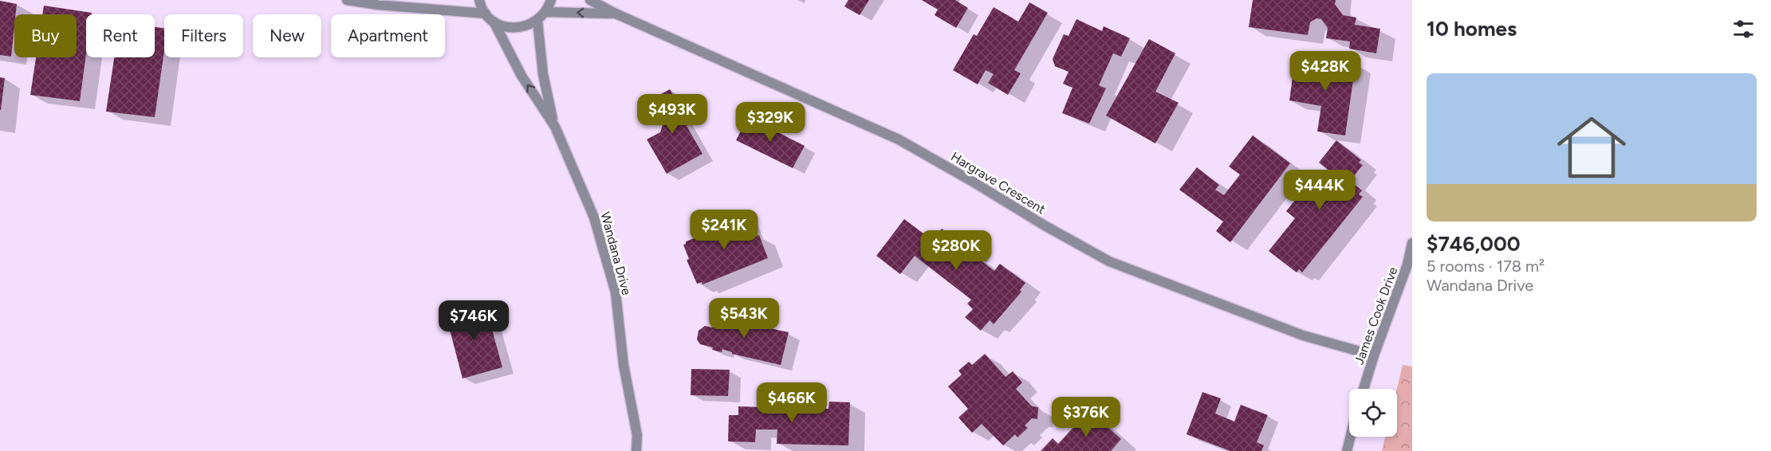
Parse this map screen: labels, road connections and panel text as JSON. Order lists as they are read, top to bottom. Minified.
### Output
{"streets":{"street":["Hargrave Crescent","Wandana Drive","James Cook Drive"]},"crossings":[["Hargrave Crescent","James Cook Drive"]],"page":{"heading":"10 homes","chip":["Buy","Rent","Filters","New","Apartment"],"price":["$428K","$493K","$329K","$444K","$241K","$280K","$543K","$746K","$466K","$376K"],"list":[{"name":"$746,000","note":"5 rooms · 178 m² · Wandana Drive"}]}}
